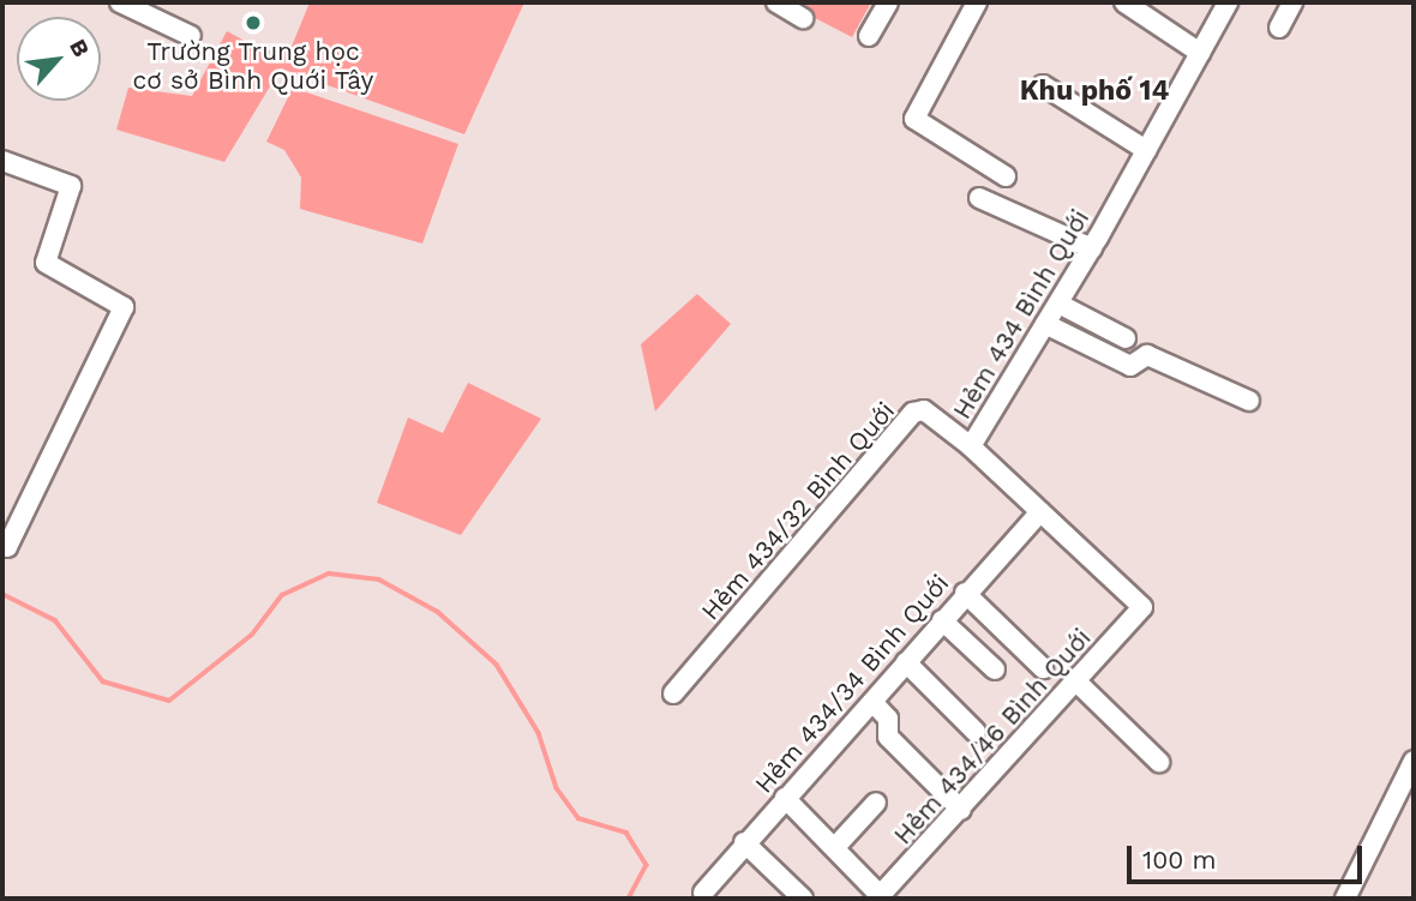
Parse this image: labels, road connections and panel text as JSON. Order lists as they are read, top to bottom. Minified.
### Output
{"streets":{"street":["Hẻm 434 Bình Quới","Hẻm 434/32 Bình Quới","Hẻm 434/34 Bình Quới","Hẻm 434/46 Bình Quới"]},"crossings":[["Hẻm 434 Bình Quới","Hẻm 434/32 Bình Quới"],["Hẻm 434 Bình Quới","Hẻm 434/34 Bình Quới"],["Hẻm 434 Bình Quới","Hẻm 434/46 Bình Quới"]],"districts":["Khu phố 14"],"places":["Trường Trung học cơ sở Bình Quới Tây"],"scale_bar":"100 m","north":"top right"}
